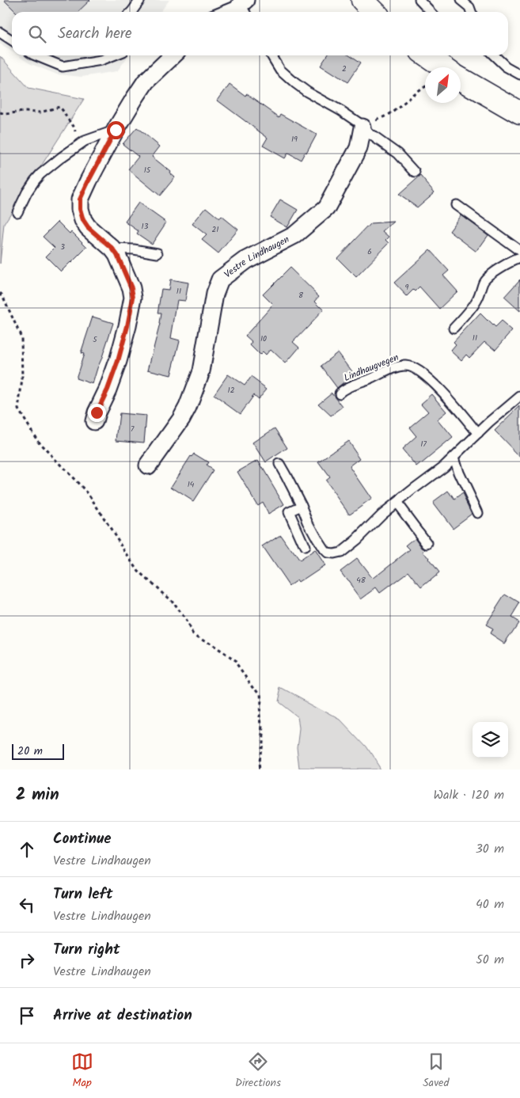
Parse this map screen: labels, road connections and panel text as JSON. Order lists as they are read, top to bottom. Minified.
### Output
{"streets":{"street":["Vestre Lindhaugen"],"lane":["Lindhaugvegen"]},"house_numbers":["2","19","15","13","21","3","6","9","11","8","11","10","5","12","7","17","14","48"],"scale_bar":"20 m","north":"top right","page":{"search":"Search here","scale":"20 m","heading":["2 min","Walk · 120 m"],"list":[["Continue","Vestre Lindhaugen","30 m"],["Turn left","Vestre Lindhaugen","40 m"],["Turn right","Vestre Lindhaugen","50 m"],"Arrive at destination"],"nav":["Map","Directions","Saved"]}}
